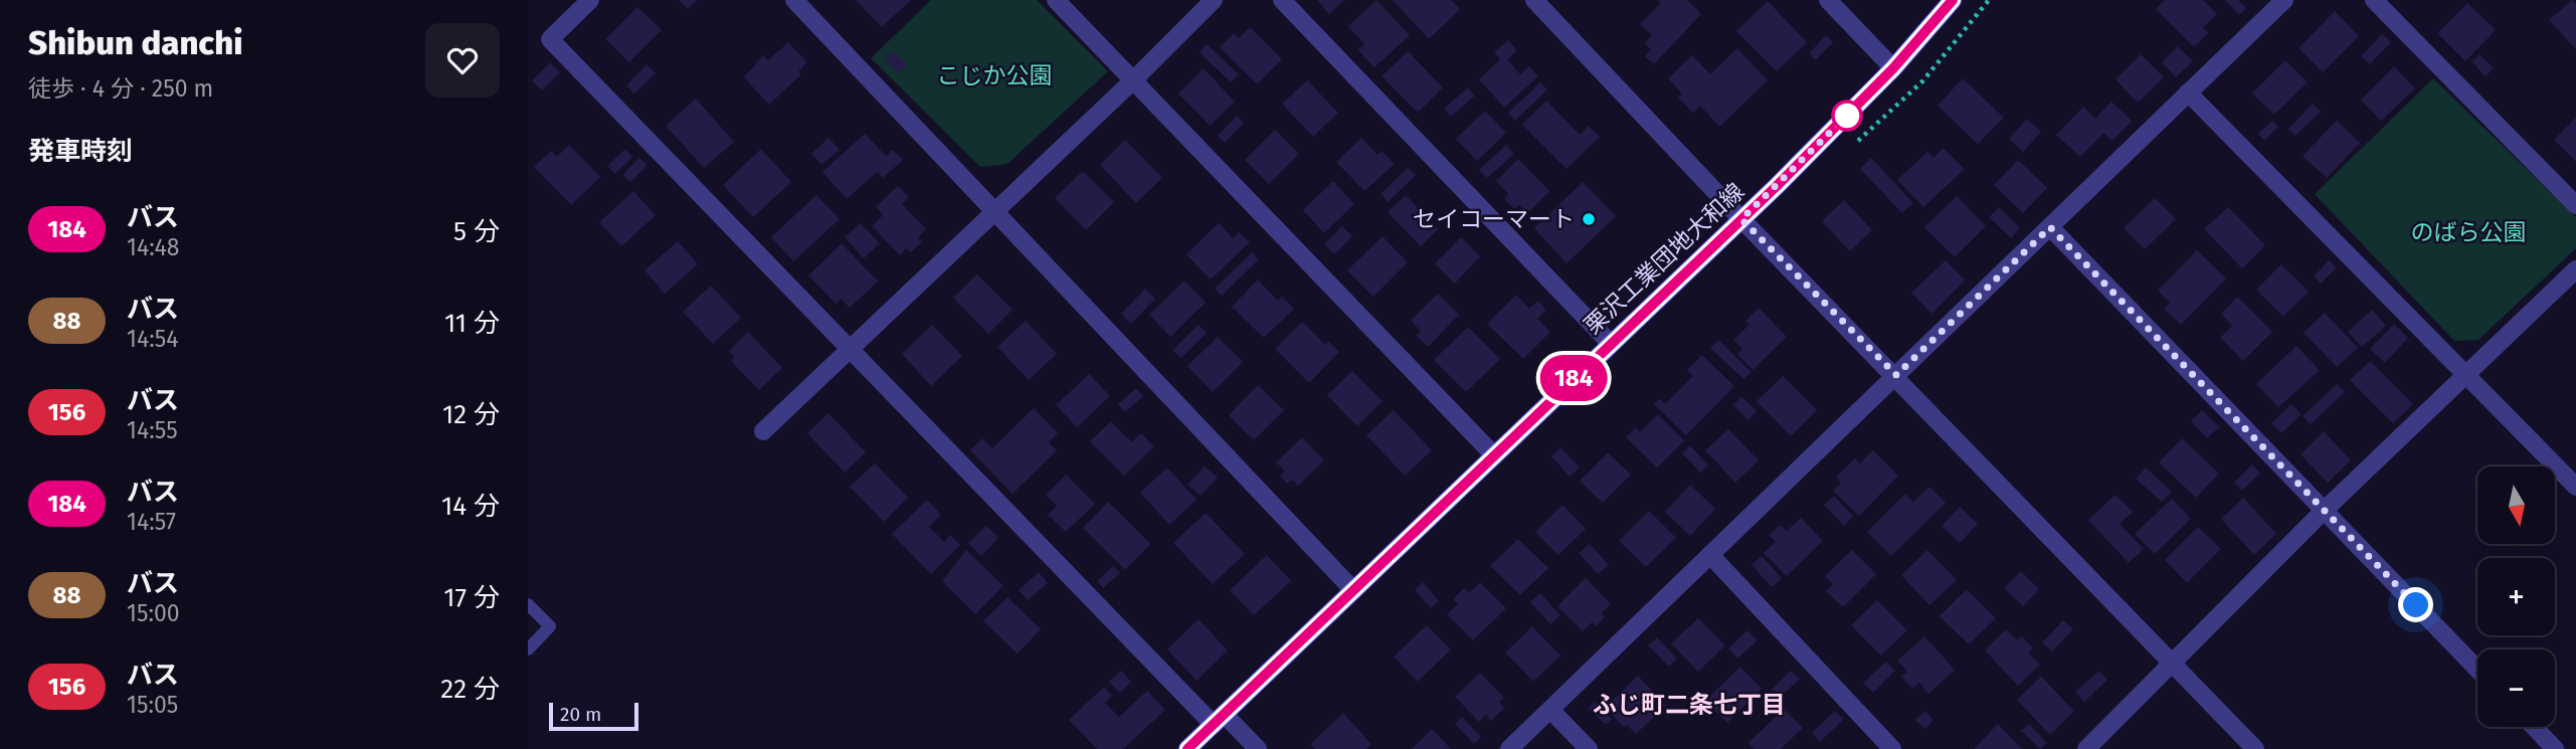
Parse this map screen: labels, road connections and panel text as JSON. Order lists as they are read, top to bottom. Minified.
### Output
{"streets":{"main road":["栗沢工業団地大和線"]},"districts":["ふじ町二条七丁目"],"parks":["こじか公園","のばら公園"],"places":["セイコーマート"],"lines":["bus line 184"],"scale_bar":"20 m","north":"bottom","page":{"heading":[["Shibun danchi","徒歩 · 4 分 · 250 m"],"発車時刻"],"on_map":"184","list":[{"mark":"184","name":"バス","note":"14:48","value":"5 分"},{"mark":"88","name":"バス","note":"14:54","value":"11 分"},{"mark":"156","name":"バス","note":"14:55","value":"12 分"},{"mark":"184","name":"バス","note":"14:57","value":"14 分"},{"mark":"88","name":"バス","note":"15:00","value":"17 分"},{"mark":"156","name":"バス","note":"15:05","value":"22 分"}],"map_buttons":["+","−"],"scale":"20 m"}}
